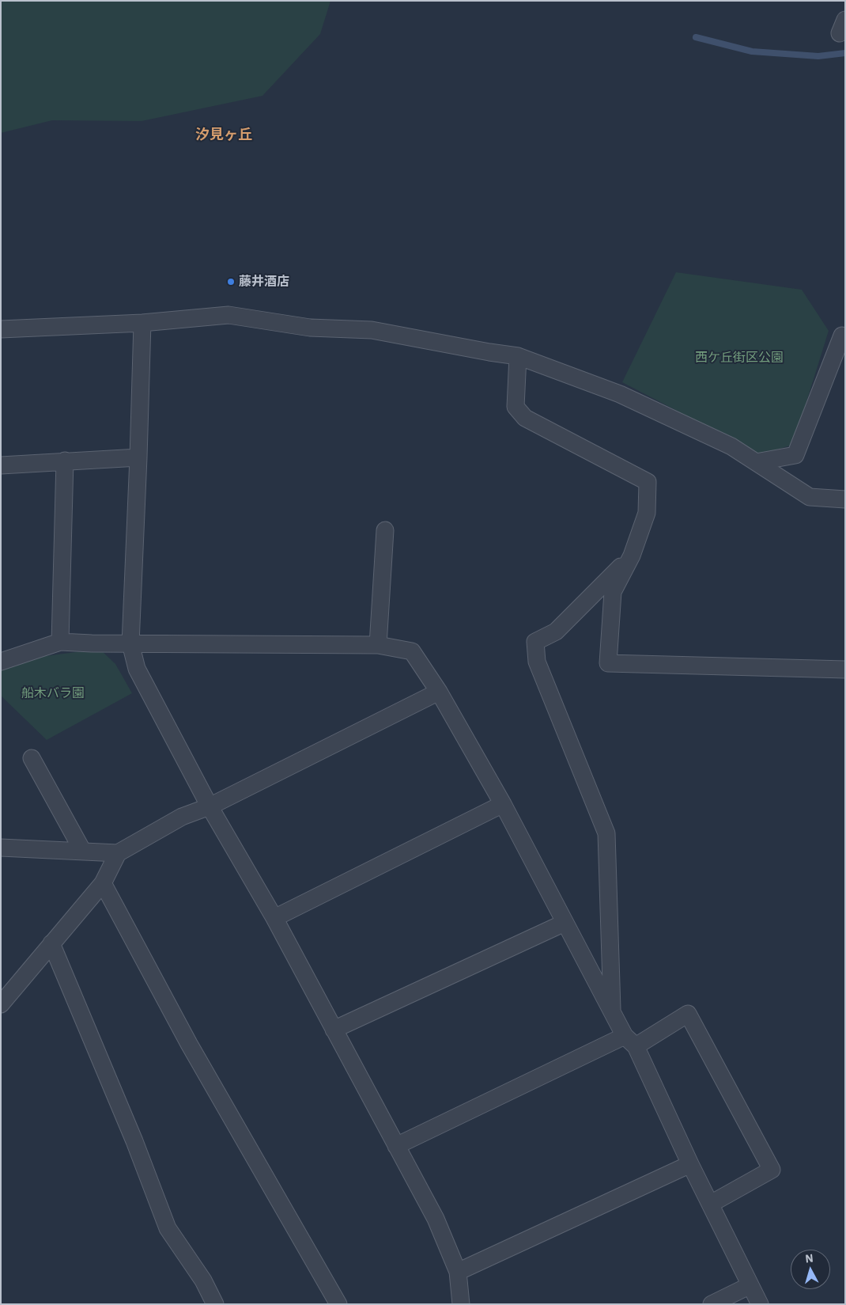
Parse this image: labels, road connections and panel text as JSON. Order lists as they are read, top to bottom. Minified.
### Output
{"districts":["汐見ヶ丘"],"parks":["西ケ丘街区公園","船木バラ園"],"places":["藤井酒店"],"north":"top"}
